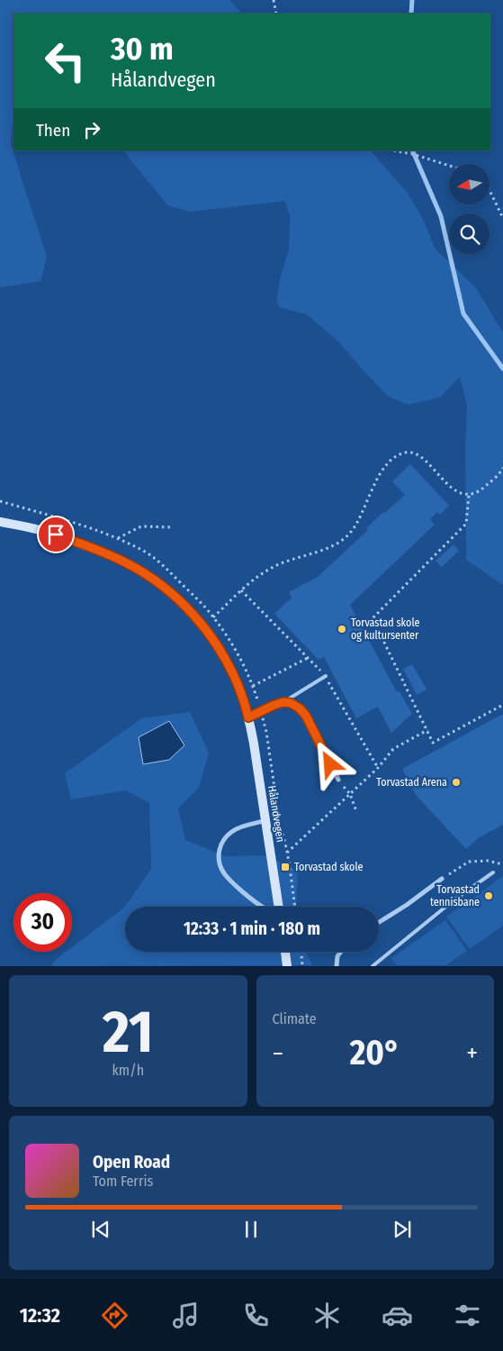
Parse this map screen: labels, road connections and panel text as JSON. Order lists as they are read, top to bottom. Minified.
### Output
{"streets":{"main road":["Hålandvegen"]},"places":{"other":["Torvastad skole og kultursenter","Torvastad Arena","Torvastad tennisbane"],"transit":["Torvastad skole"]},"north":"left","page":{"turn":["30 m","Hålandvegen"],"then":"Then","limit":"30","trip":"12:33 · 1 min · 180 m","tile":[["21","km/h"],"Climate"],"heat":["−","20°","+"],"song":["Open Road","Tom Ferris"],"tabs":"12:32"}}
